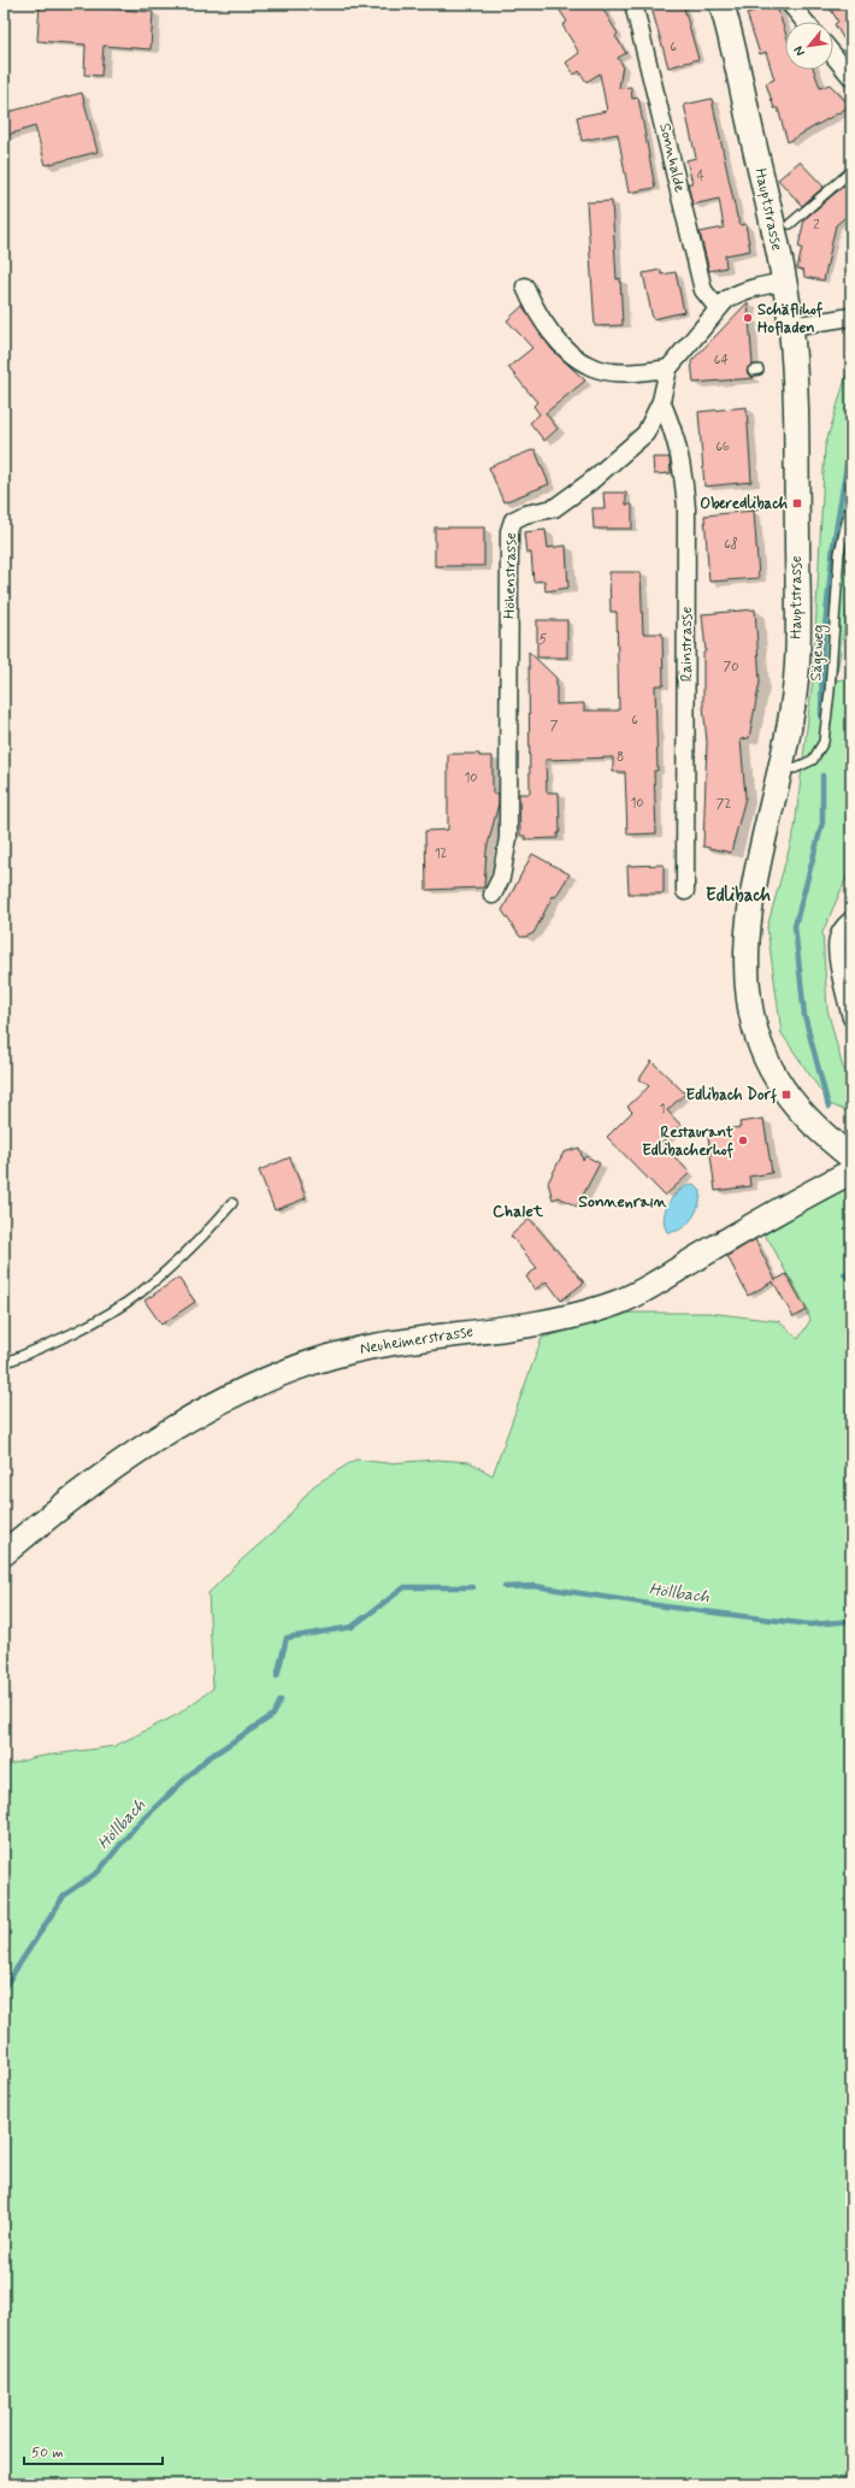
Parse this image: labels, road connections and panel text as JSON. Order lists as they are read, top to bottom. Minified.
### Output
{"streets":{"street":["Sonnhalde","Hauptstrasse","Höhenstrasse","Rainstrasse","Neuheimerstrasse"],"lane":["Sägeweg"]},"crossings":[["Sonnhalde","Höhenstrasse"],["Hauptstrasse","Höhenstrasse"],["Hauptstrasse","Sägeweg"],["Höhenstrasse","Rainstrasse"]],"districts":["Edlibach","Sonnenrain","Chalet"],"water":["Höllbach"],"places":{"other":["Schäflihof Hofladen","Restaurant Edlibacherhof"],"transit":["Oberedlibach","Edlibach Dorf"]},"house_numbers":["6","4","2","64","66","68","5","70","6","7","8","10","10","72","12","1"],"scale_bar":"50 m","north":"bottom left"}
